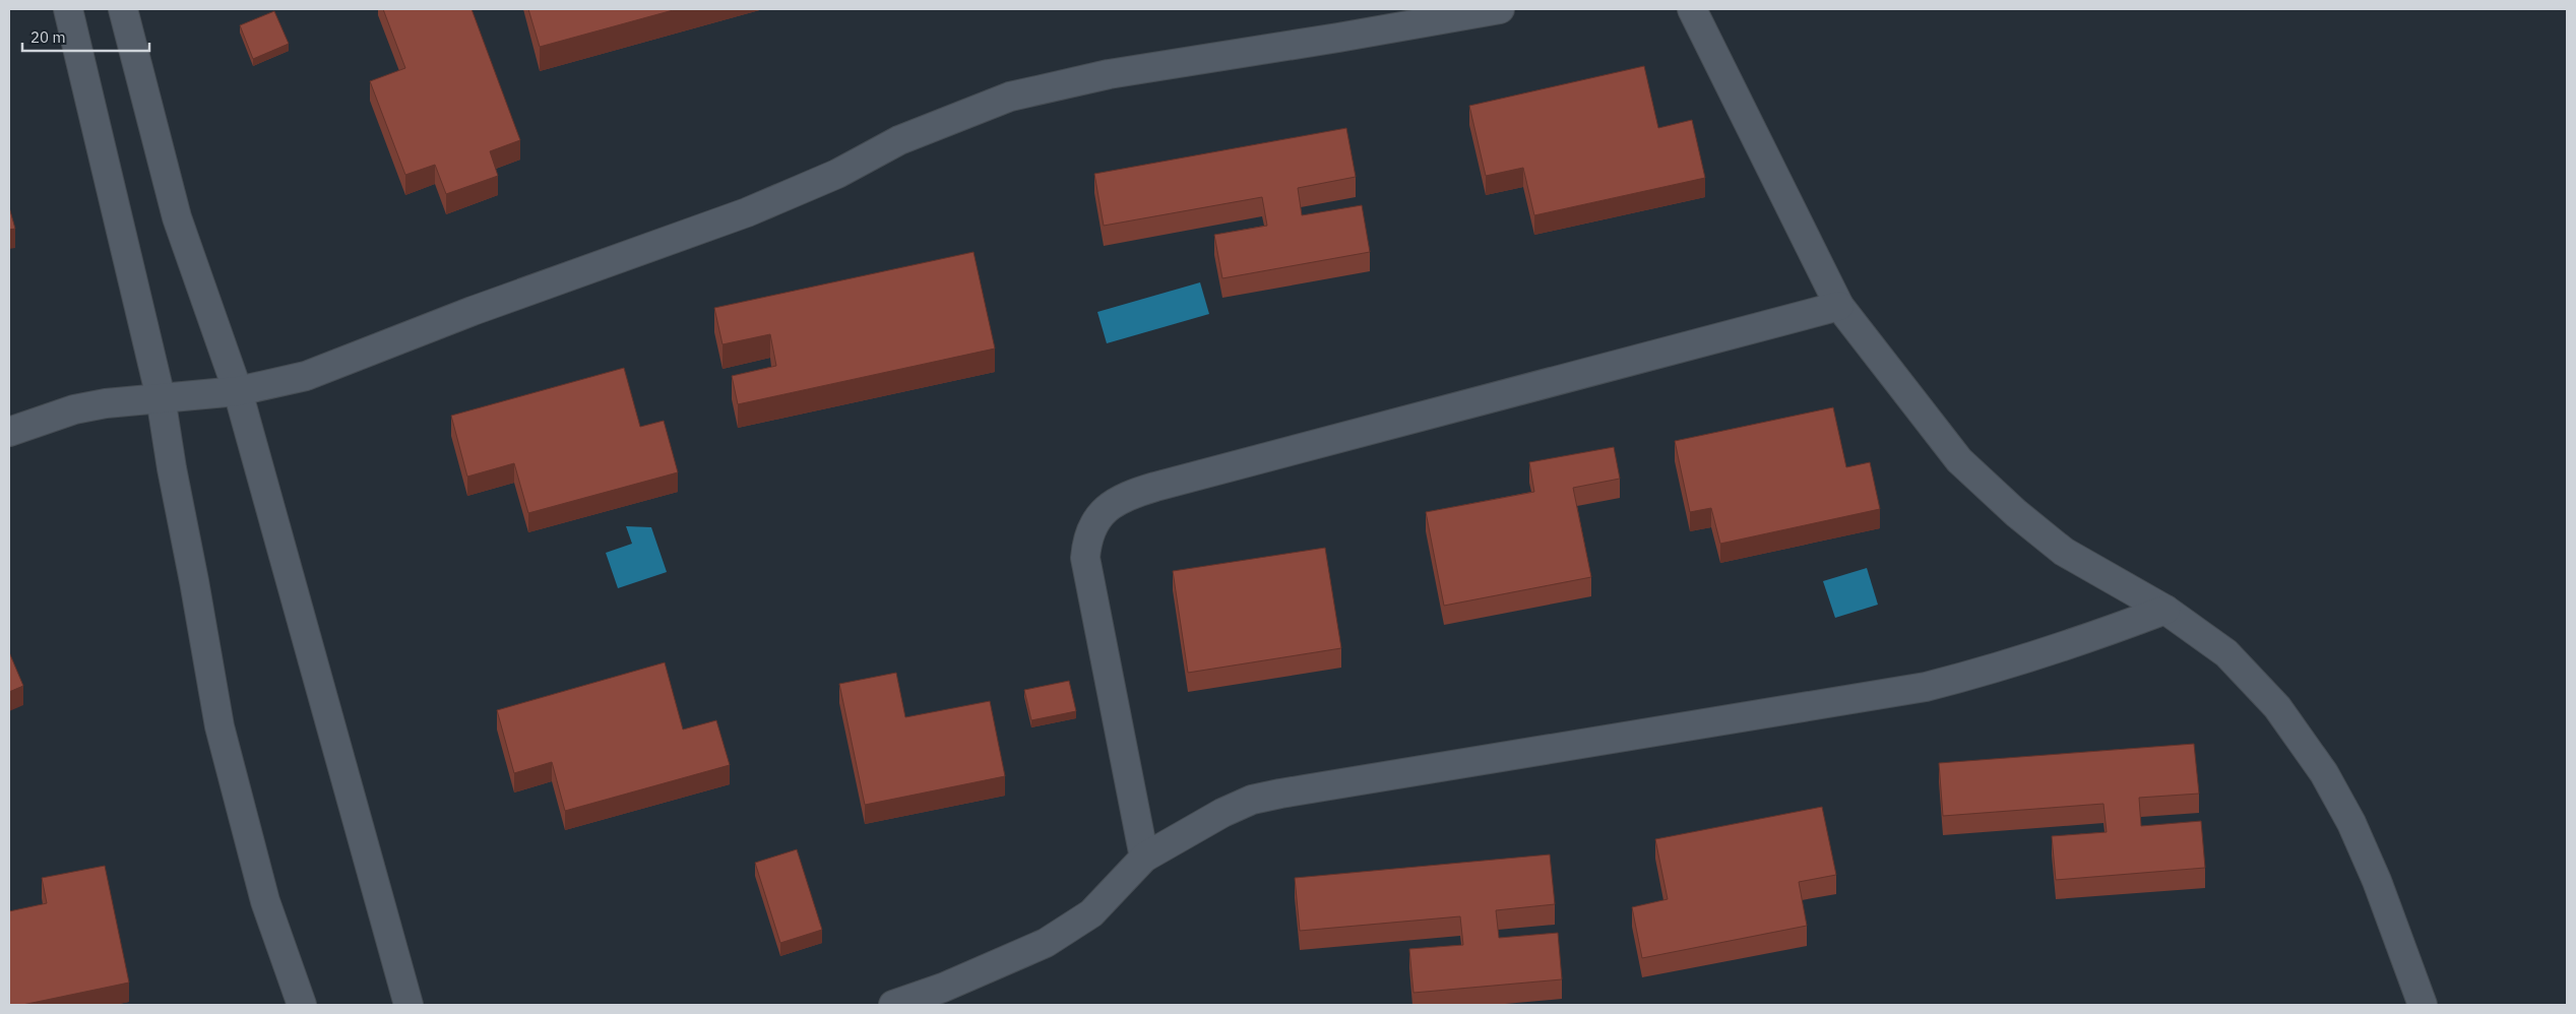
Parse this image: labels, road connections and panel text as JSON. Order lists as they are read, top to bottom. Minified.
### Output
{"scale_bar":"20 m"}
